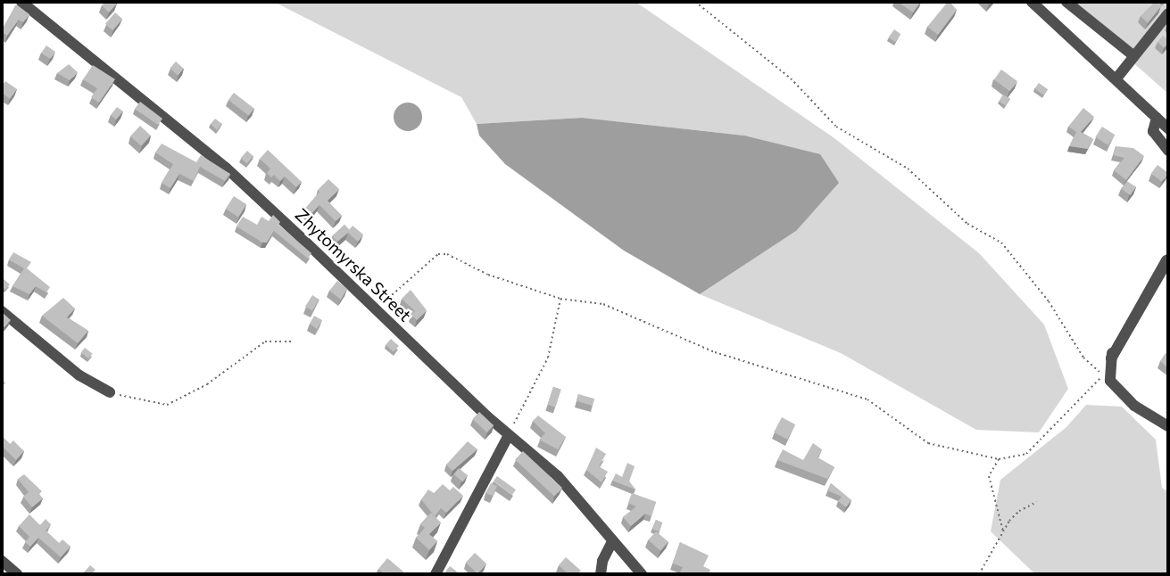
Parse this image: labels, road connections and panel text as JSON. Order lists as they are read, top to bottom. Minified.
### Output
{"streets":{"street":["Zhytomyrska Street"]}}
